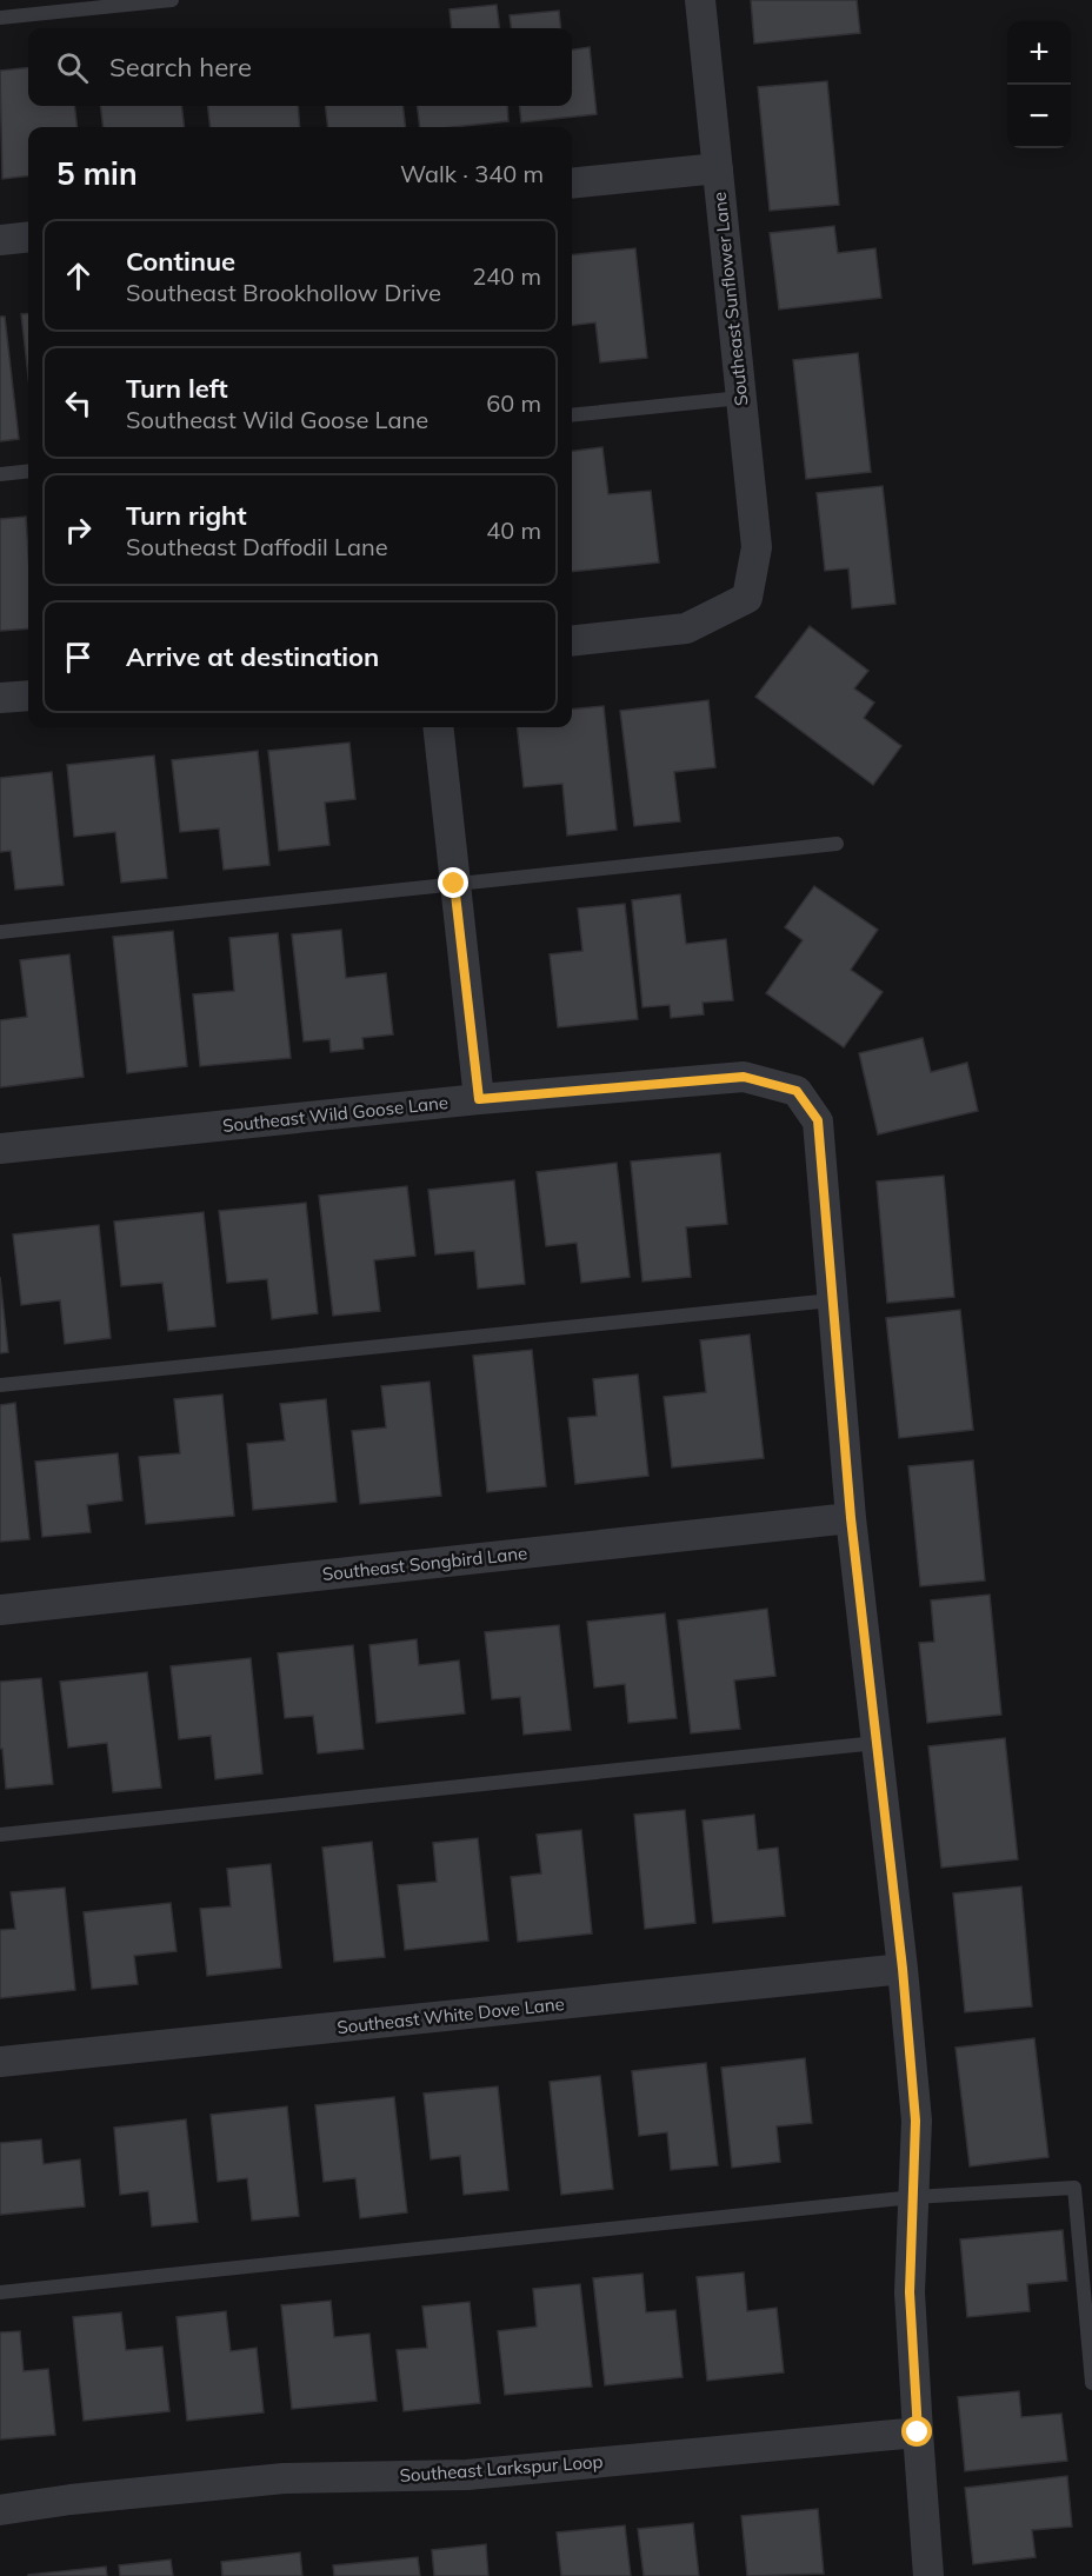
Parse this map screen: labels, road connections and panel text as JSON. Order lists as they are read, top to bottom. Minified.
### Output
{"streets":{"street":["Southeast Sunflower Lane","Southeast Wild Goose Lane","Southeast Songbird Lane","Southeast White Dove Lane","Southeast Larkspur Loop"]},"page":{"map_buttons":["+","−"],"search":"Search here","heading":["5 min","Walk · 340 m"],"list":[["Continue","Southeast Brookhollow Drive","240 m"],["Turn left","Southeast Wild Goose Lane","60 m"],["Turn right","Southeast Daffodil Lane","40 m"],"Arrive at destination"]}}
